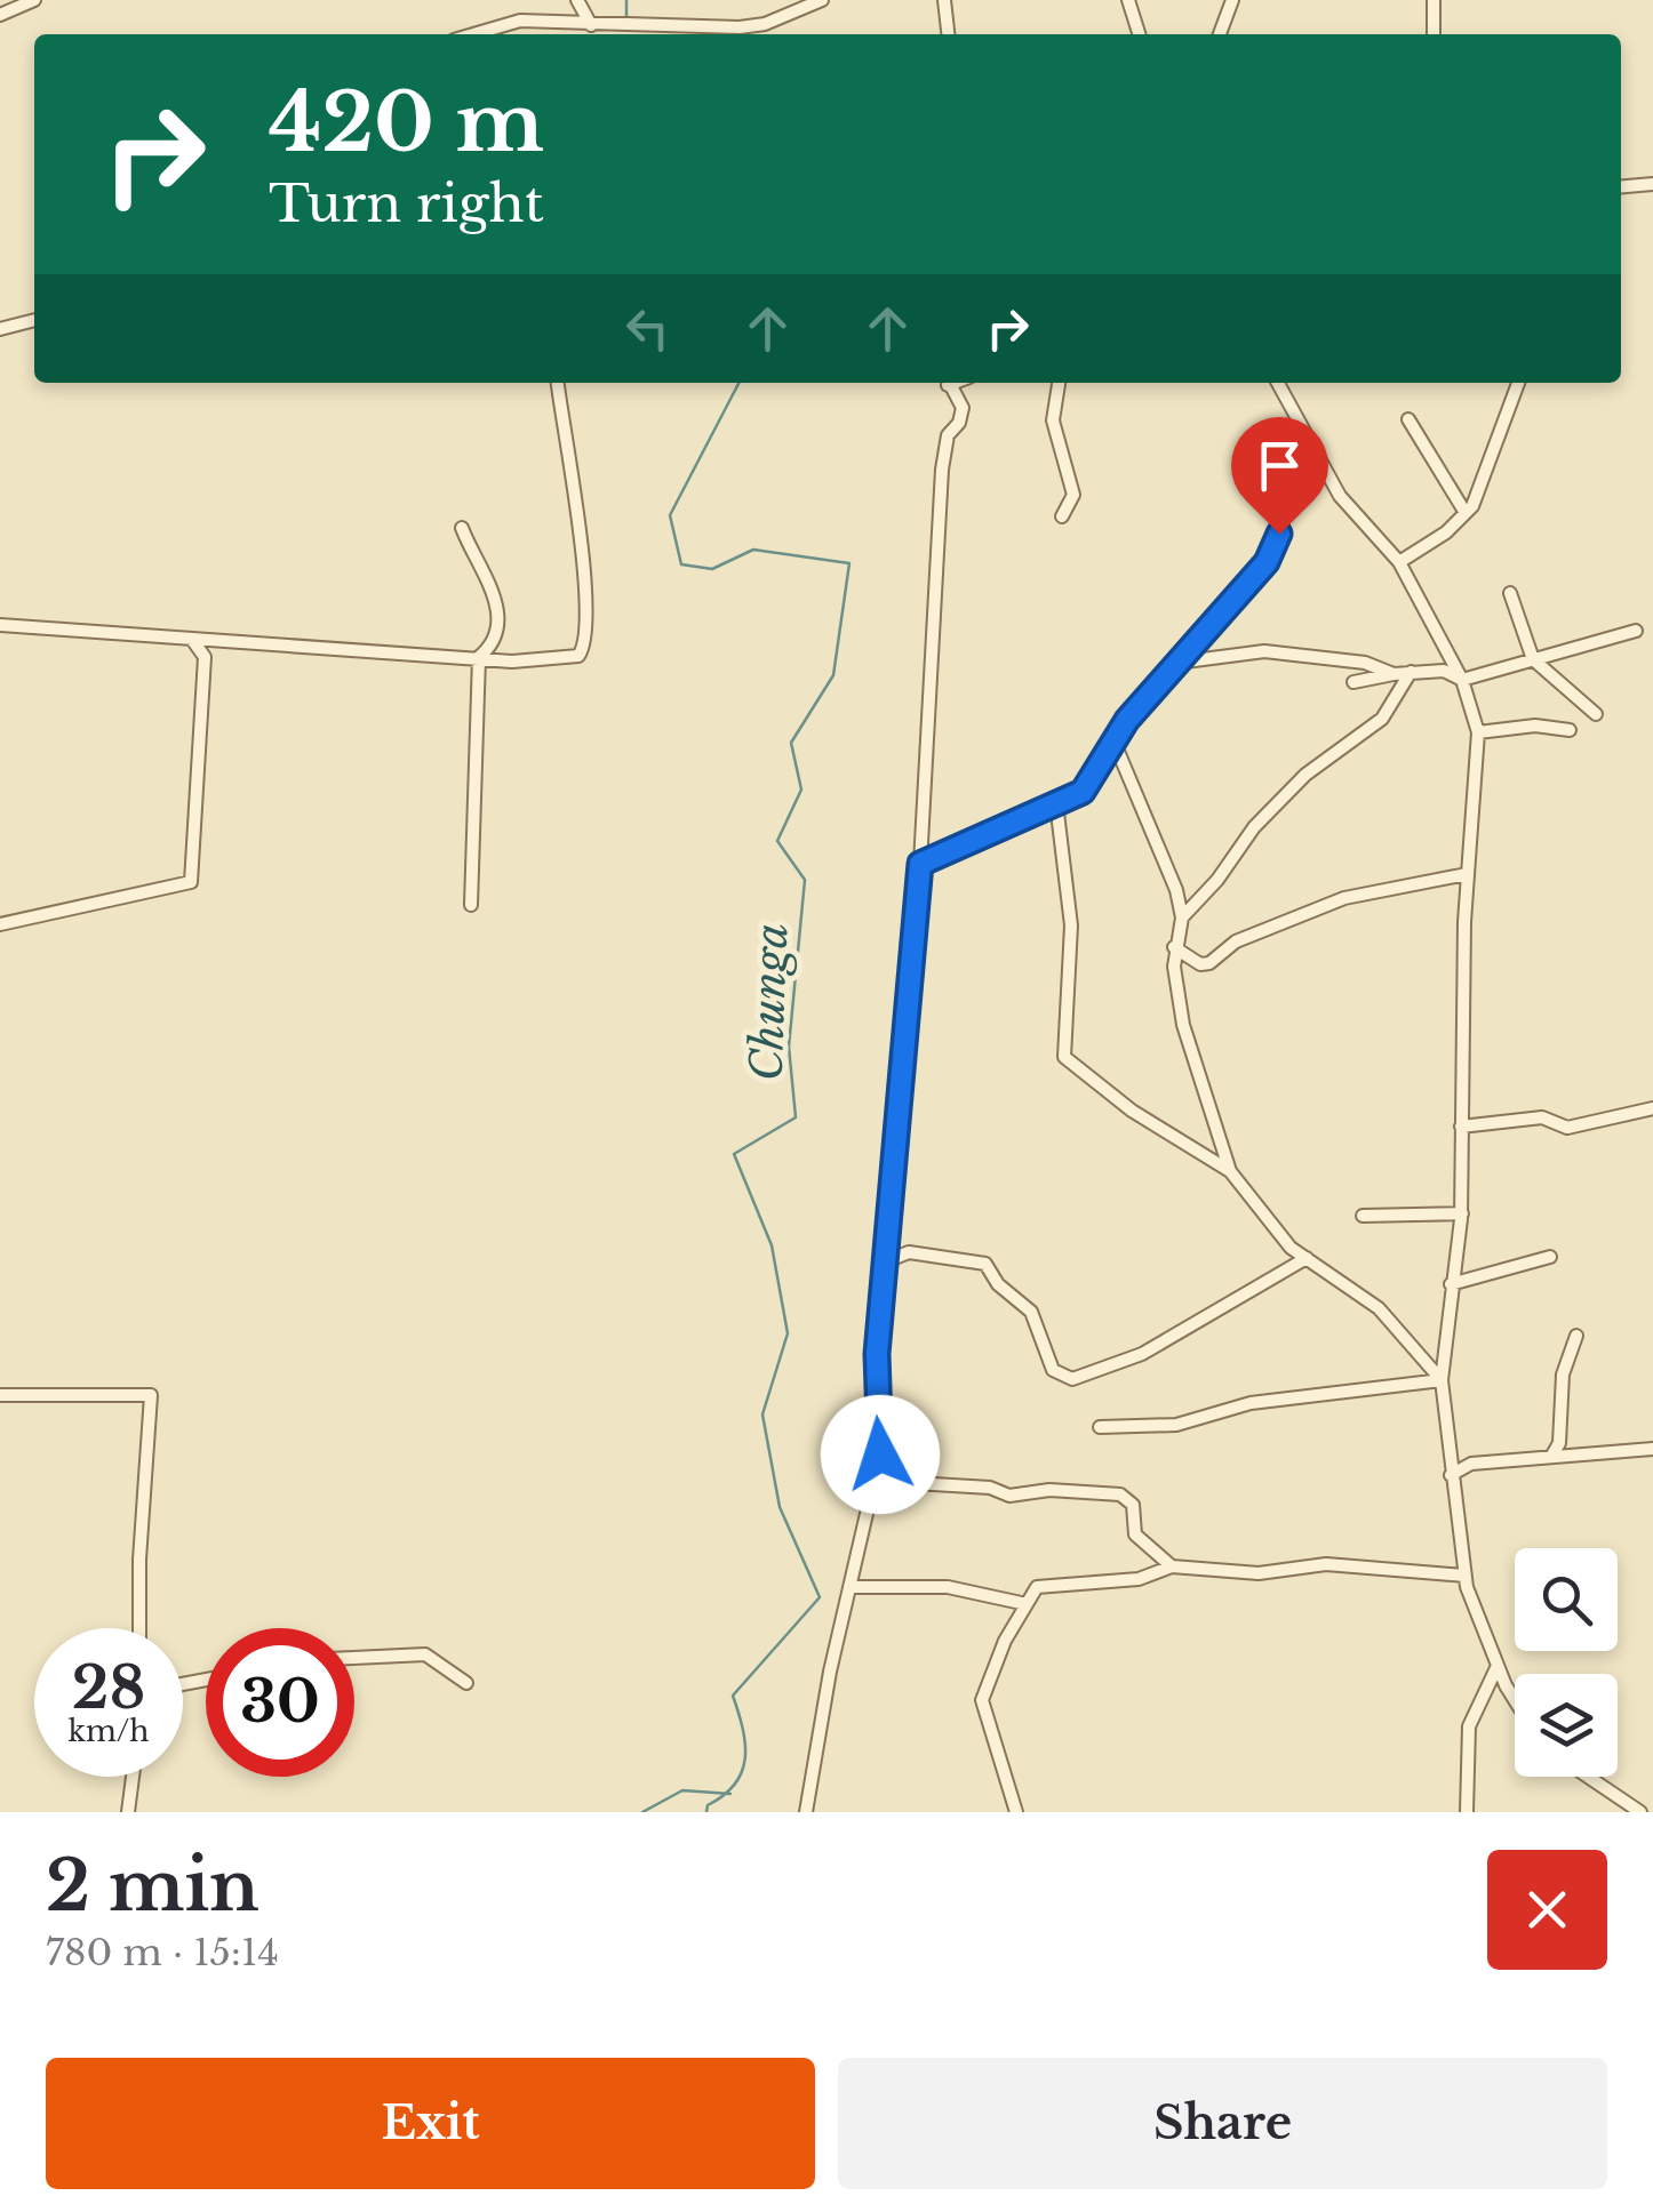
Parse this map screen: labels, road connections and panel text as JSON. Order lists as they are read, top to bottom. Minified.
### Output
{"water":["Chunga"],"page":{"turn":["420 m","Turn right"],"speed":"28 km/h","limit":"30","heading":["2 min","780 m · 15:14"],"buttons":["Exit","Share"]}}
